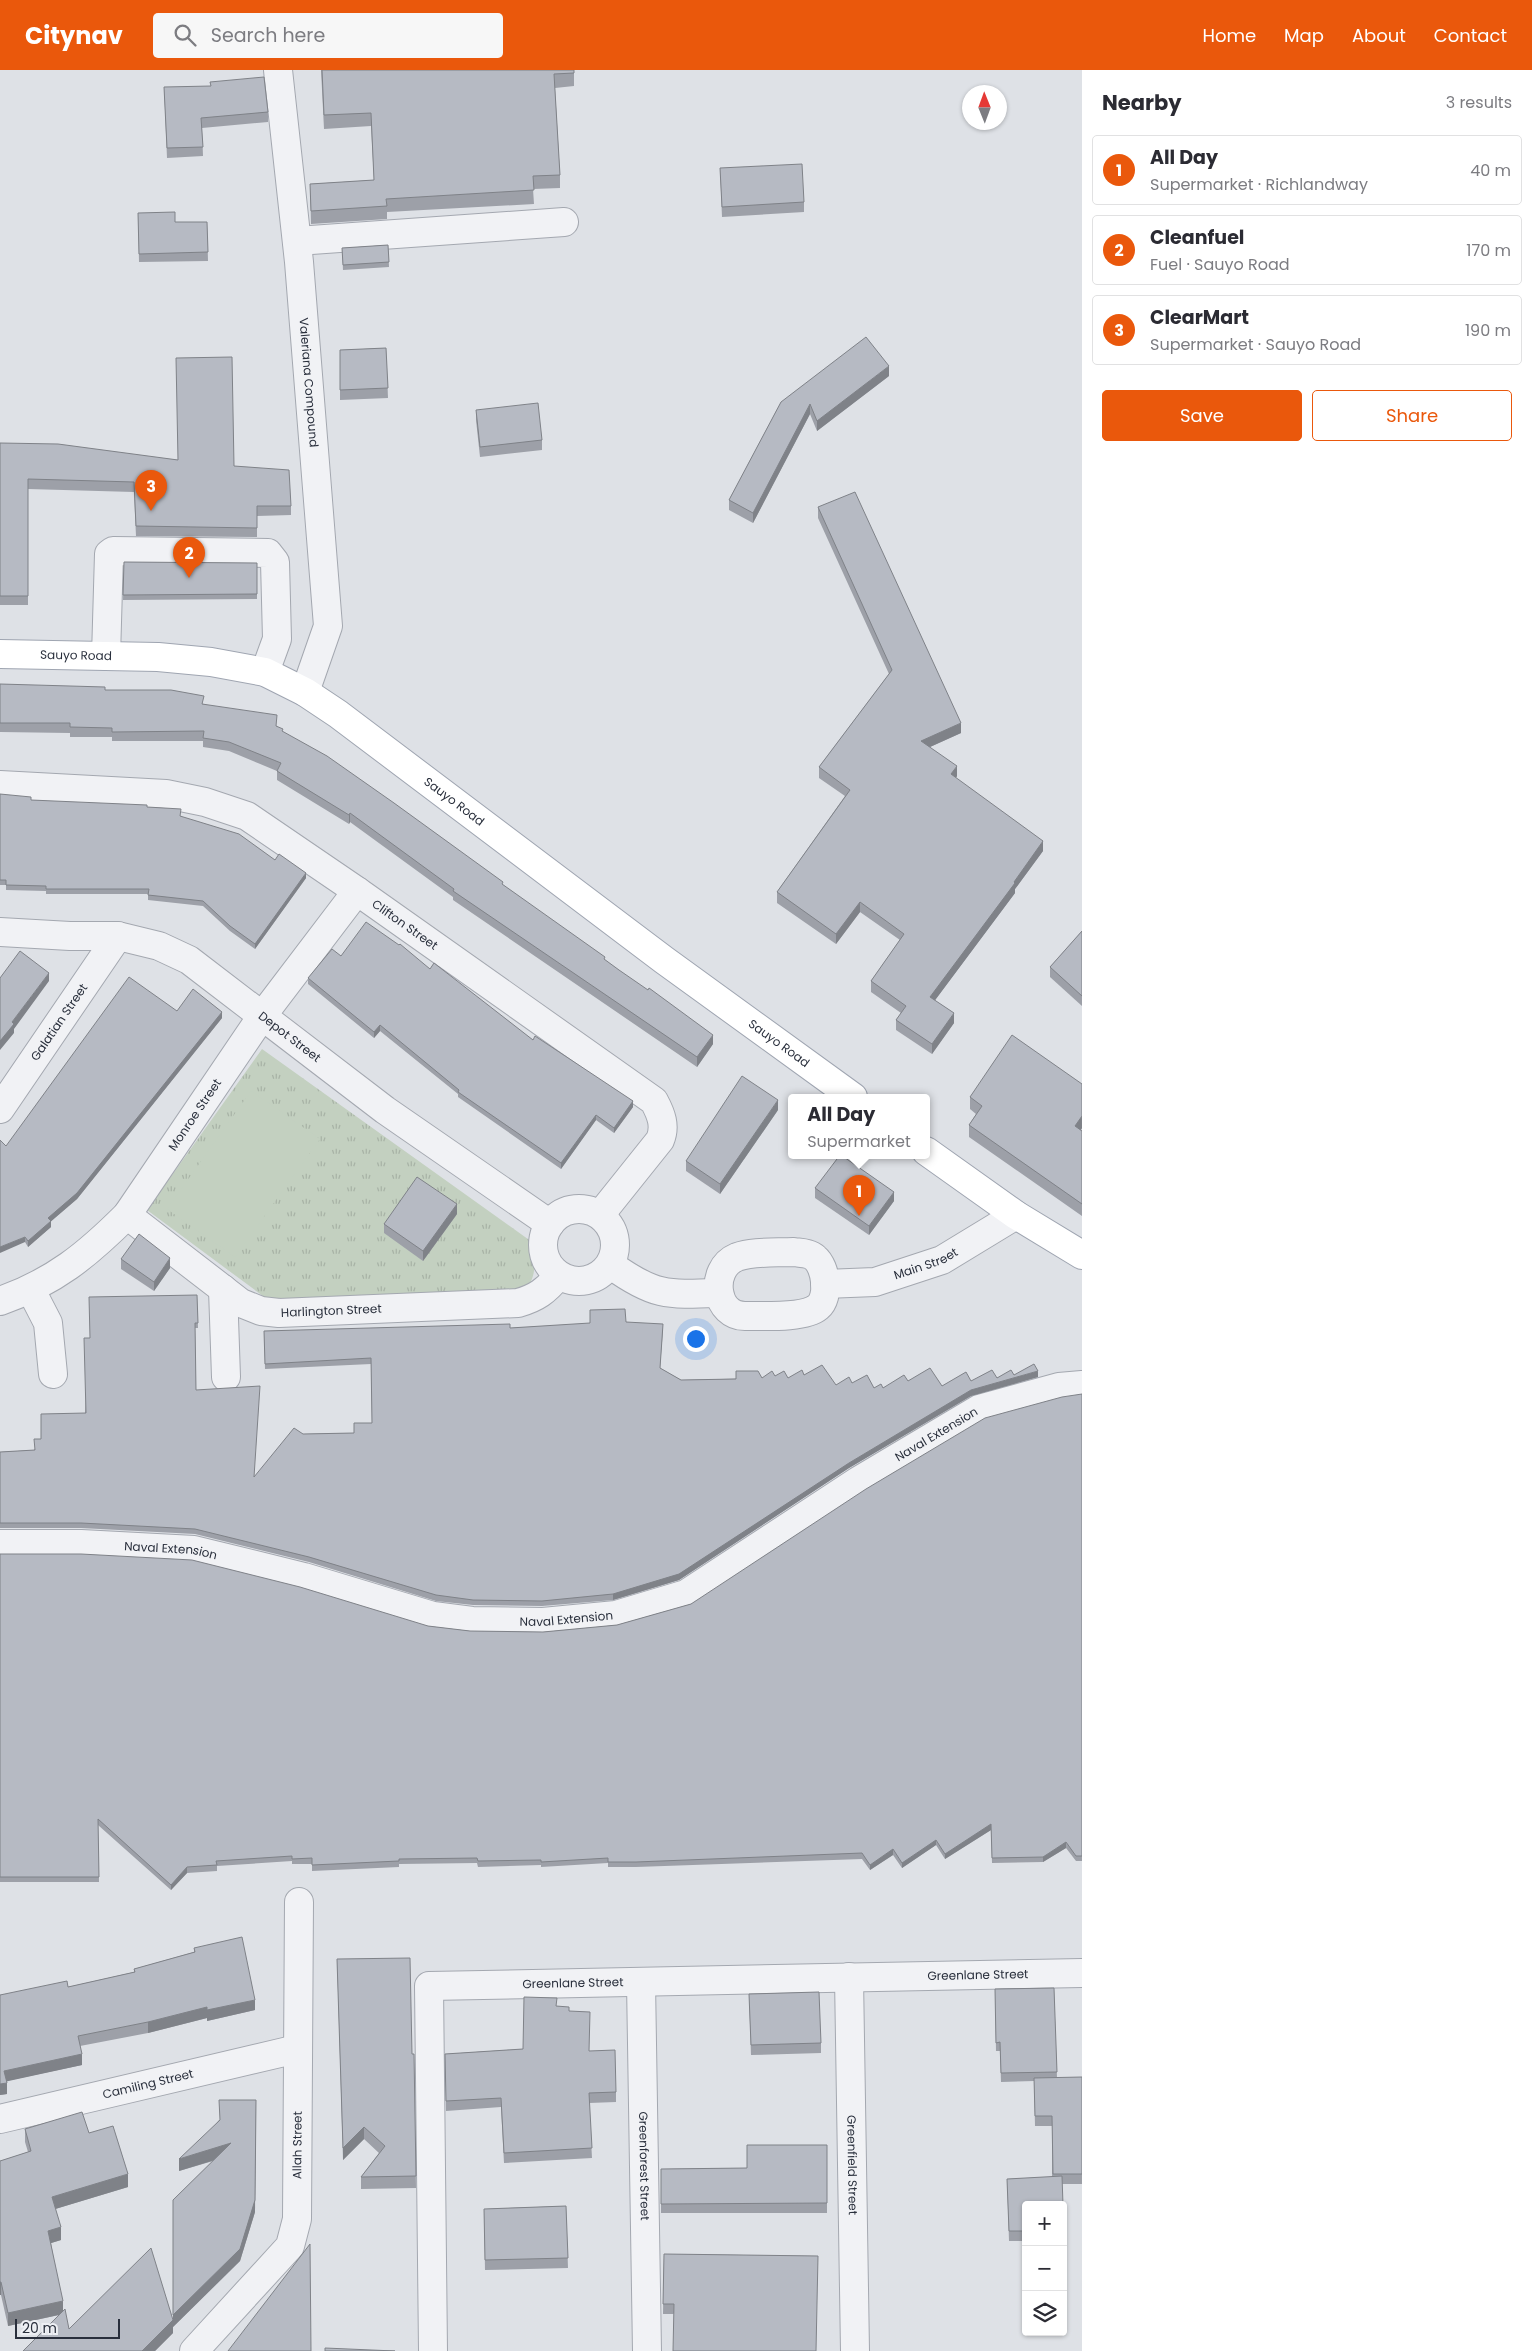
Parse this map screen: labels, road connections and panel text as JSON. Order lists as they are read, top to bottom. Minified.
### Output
{"streets":{"main road":["Sauyo Road"],"street":["Valeriana Compound","Clifton Street","Galatian Street","Depot Street","Monroe Street","Main Street","Harlington Street","Naval Extension","Greenlane Street","Camiling Street","Allah Street","Greenfield Street","Greenforest Street"]},"crossings":[["Valeriana Compound","Sauyo Road"],["Clifton Street","Depot Street"],["Clifton Street","Monroe Street"],["Clifton Street","Harlington Street"],["Galatian Street","Depot Street"],["Depot Street","Monroe Street"],["Depot Street","Harlington Street"],["Monroe Street","Harlington Street"],["Greenlane Street","Greenfield Street"],["Greenlane Street","Greenforest Street"],["Camiling Street","Allah Street"]],"scale_bar":"20 m","north":"top","page":{"header":"Citynav","search":"Search here","nav":["Home","Map","About","Contact"],"heading":["Nearby","3 results"],"list":[{"mark":"1","name":"All Day","note":"Supermarket · Richlandway","value":"40 m"},{"mark":"2","name":"Cleanfuel","note":"Fuel · Sauyo Road","value":"170 m"},{"mark":"3","name":"ClearMart","note":"Supermarket · Sauyo Road","value":"190 m"}],"buttons":["Save","Share"],"pins":["3","2","1"],"popup":["All Day","Supermarket"],"map_buttons":["+","−"],"scale":"20 m"}}
